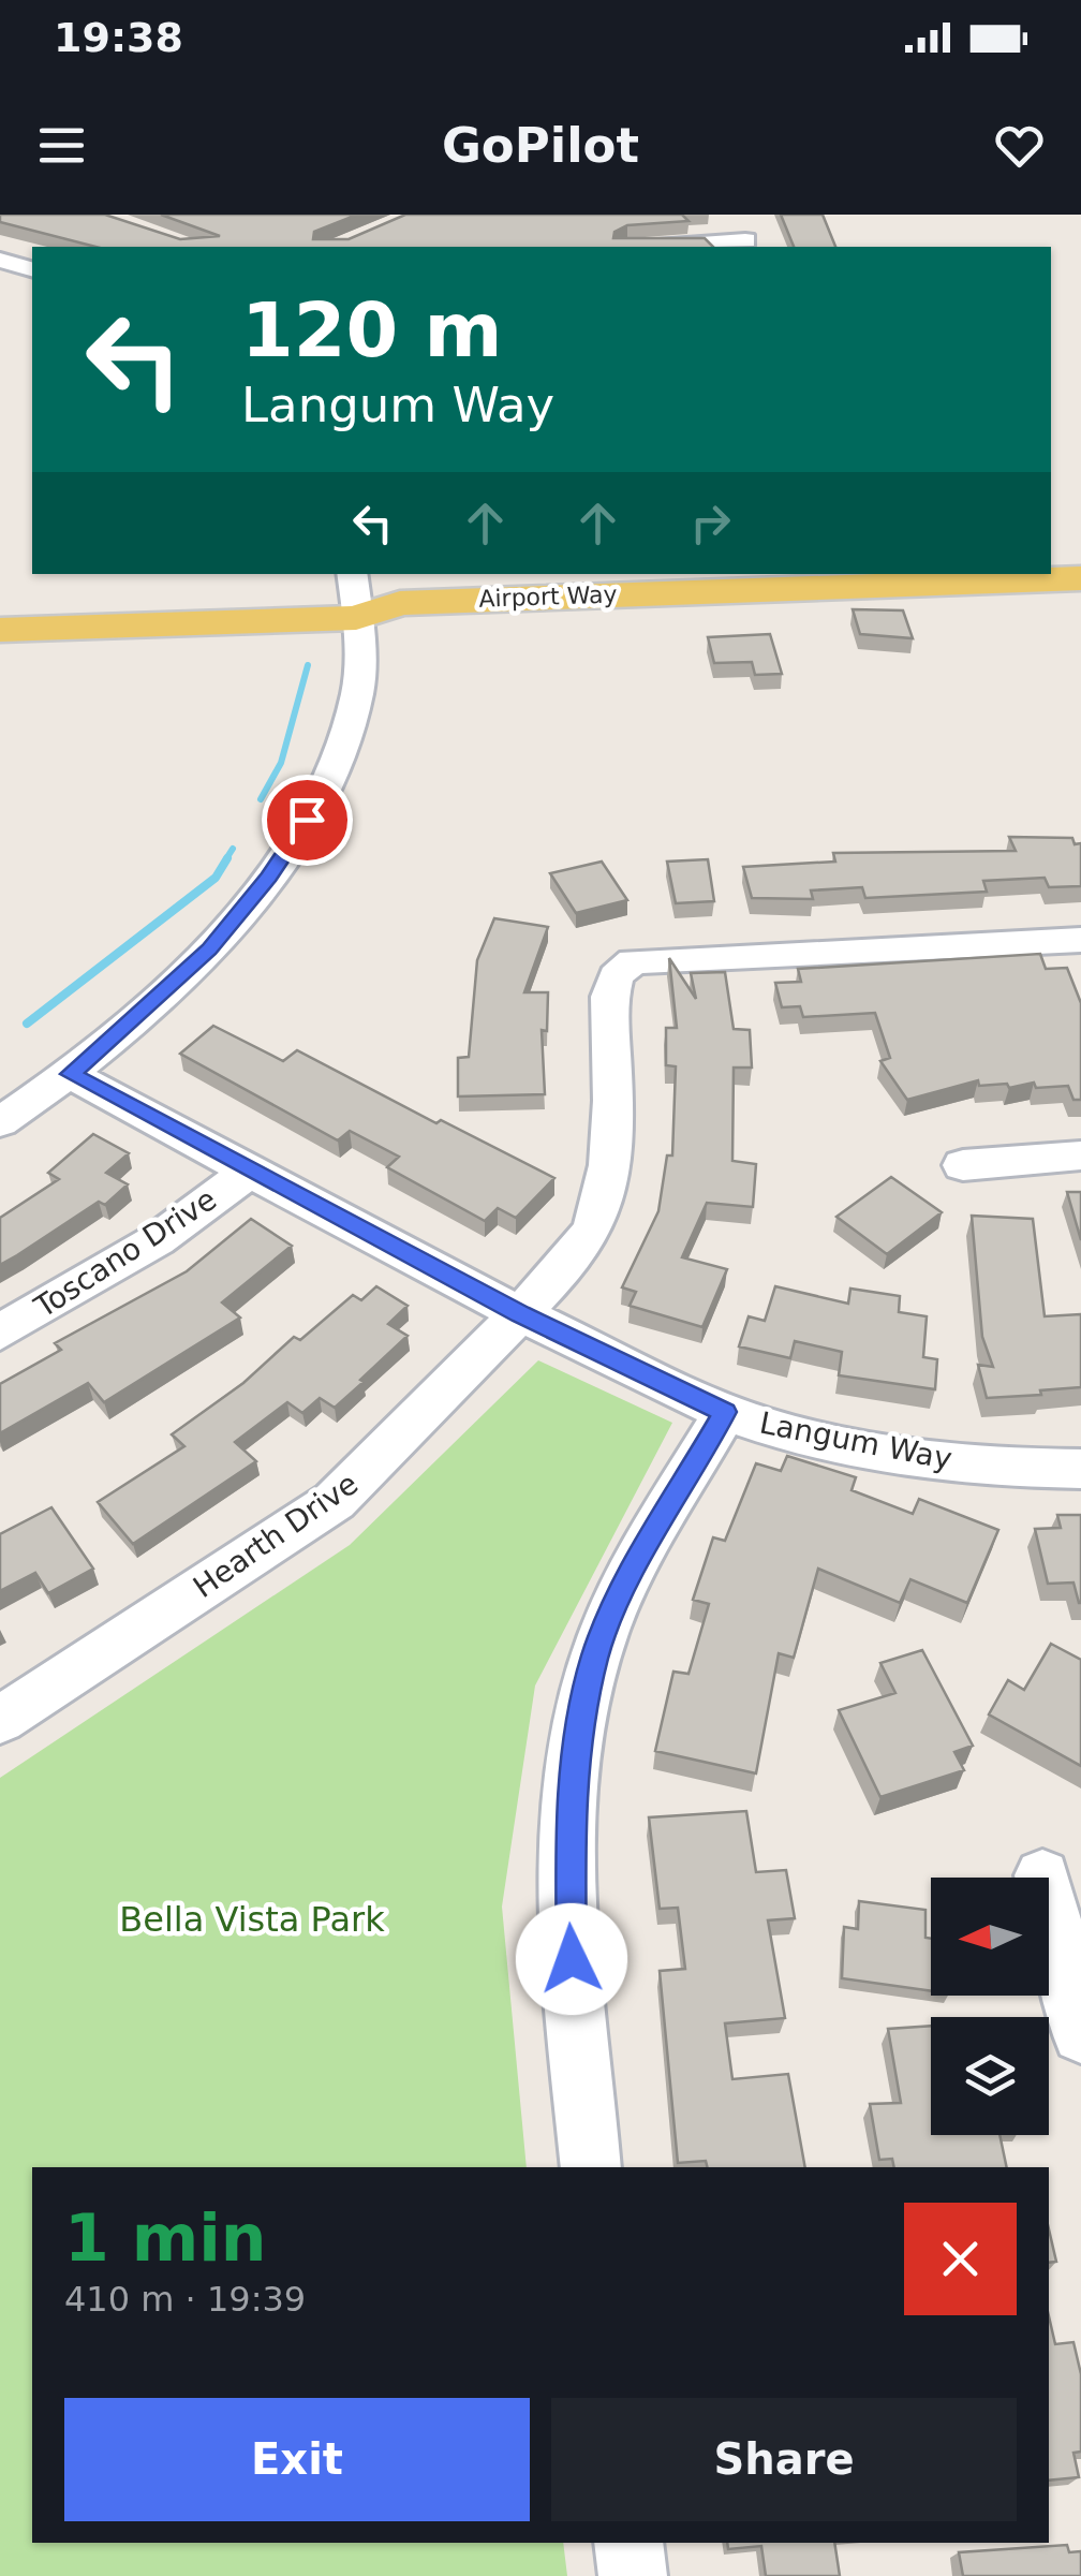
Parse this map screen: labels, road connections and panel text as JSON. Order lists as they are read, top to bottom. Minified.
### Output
{"streets":{"main road":["Airport Way"],"street":["Toscano Drive","Langum Way","Hearth Drive"]},"crossings":[["Toscano Drive","Langum Way"],["Langum Way","Hearth Drive"]],"parks":["Bella Vista Park"],"north":"left","page":{"status":"19:38","header":"GoPilot","turn":["120 m","Langum Way"],"heading":["1 min","410 m · 19:39"],"buttons":["Exit","Share"]}}
